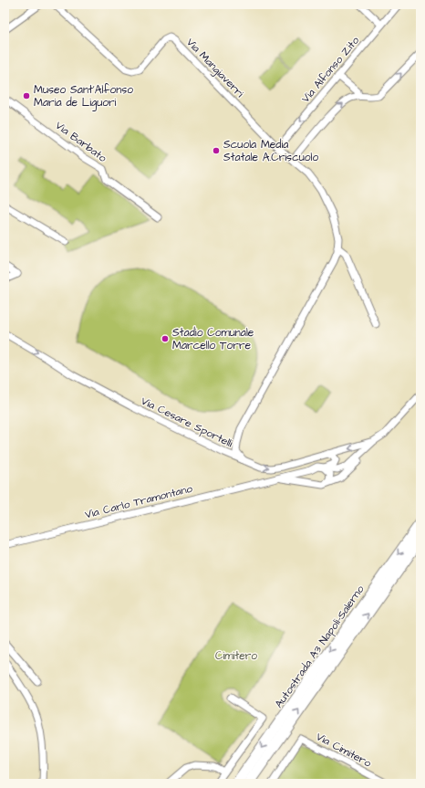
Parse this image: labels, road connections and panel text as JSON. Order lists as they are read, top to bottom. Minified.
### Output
{"streets":{"highway":["Autostrada A3 Napoli-Salerno"],"street":["Via Mangiaverri","Via Alfonso Zito","Via Barbato","Via Cesare Sportelli","Via Carlo Tramontano","Via Cimitero"]},"crossings":[["Via Mangiaverri","Via Alfonso Zito"],["Via Cesare Sportelli","Via Carlo Tramontano"]],"parks":["Cimitero"],"places":["Museo Sant'Alfonso Maria de Liguori","Scuola Media Statale A.Criscuolo","Stadio Comunale Marcello Torre"]}
